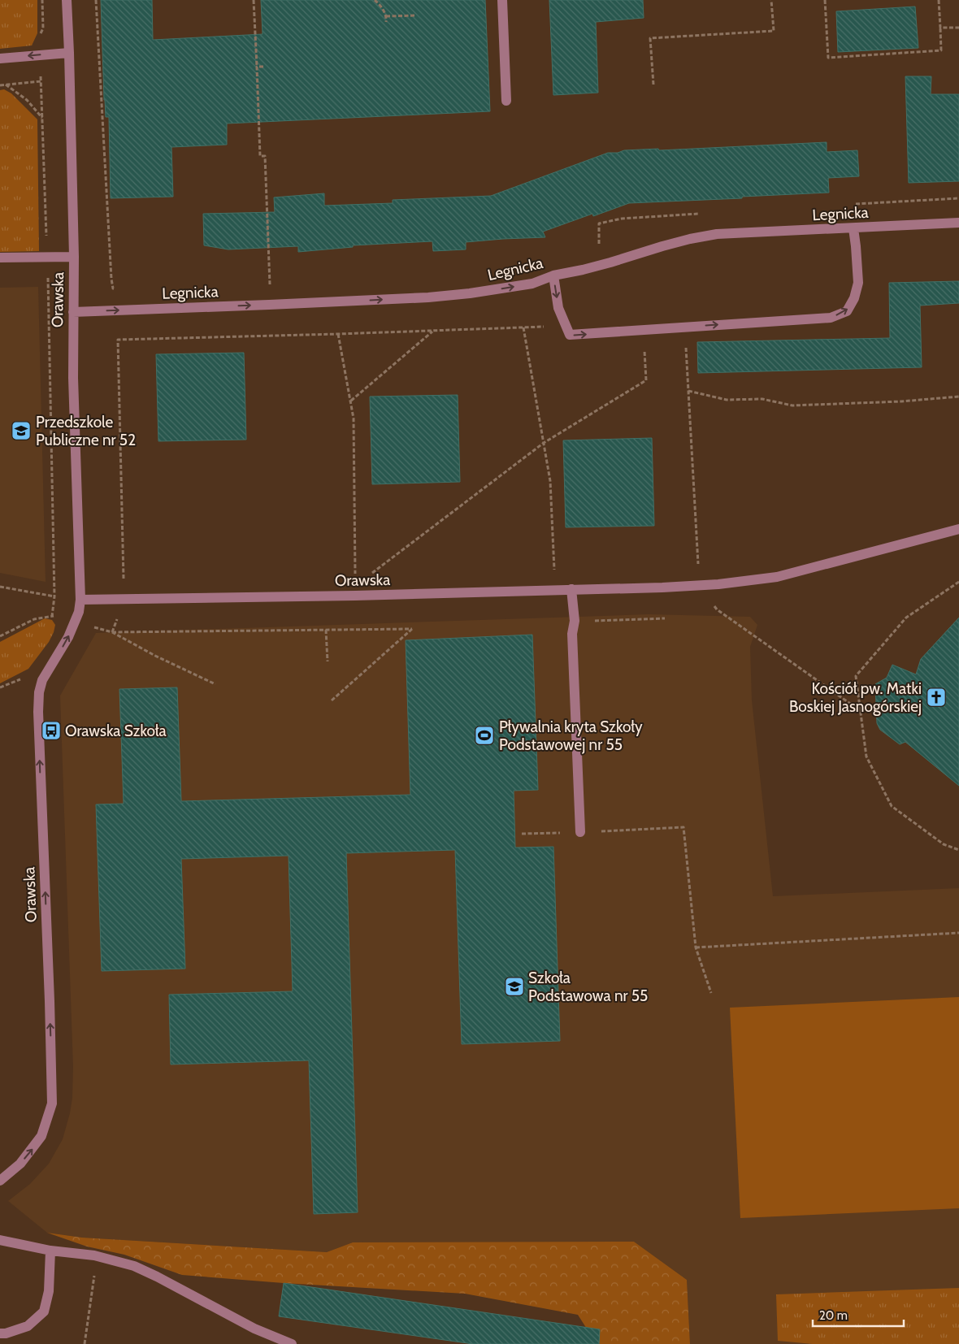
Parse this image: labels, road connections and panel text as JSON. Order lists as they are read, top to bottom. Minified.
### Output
{"streets":{"street":["Legnicka","Orawska"]},"crossings":[["Legnicka","Orawska"]],"one_way":["Legnicka"],"places":{"school or university":["Przedszkole Publiczne nr 52","Szkoła Podstawowa nr 55"],"church":["Kościół pw. Matki Boskiej Jasnogórskiej"],"bus stop":["Orawska Szkoła"],"sports":["Pływalnia kryta Szkoły Podstawowej nr 55"]},"scale_bar":"20 m"}
